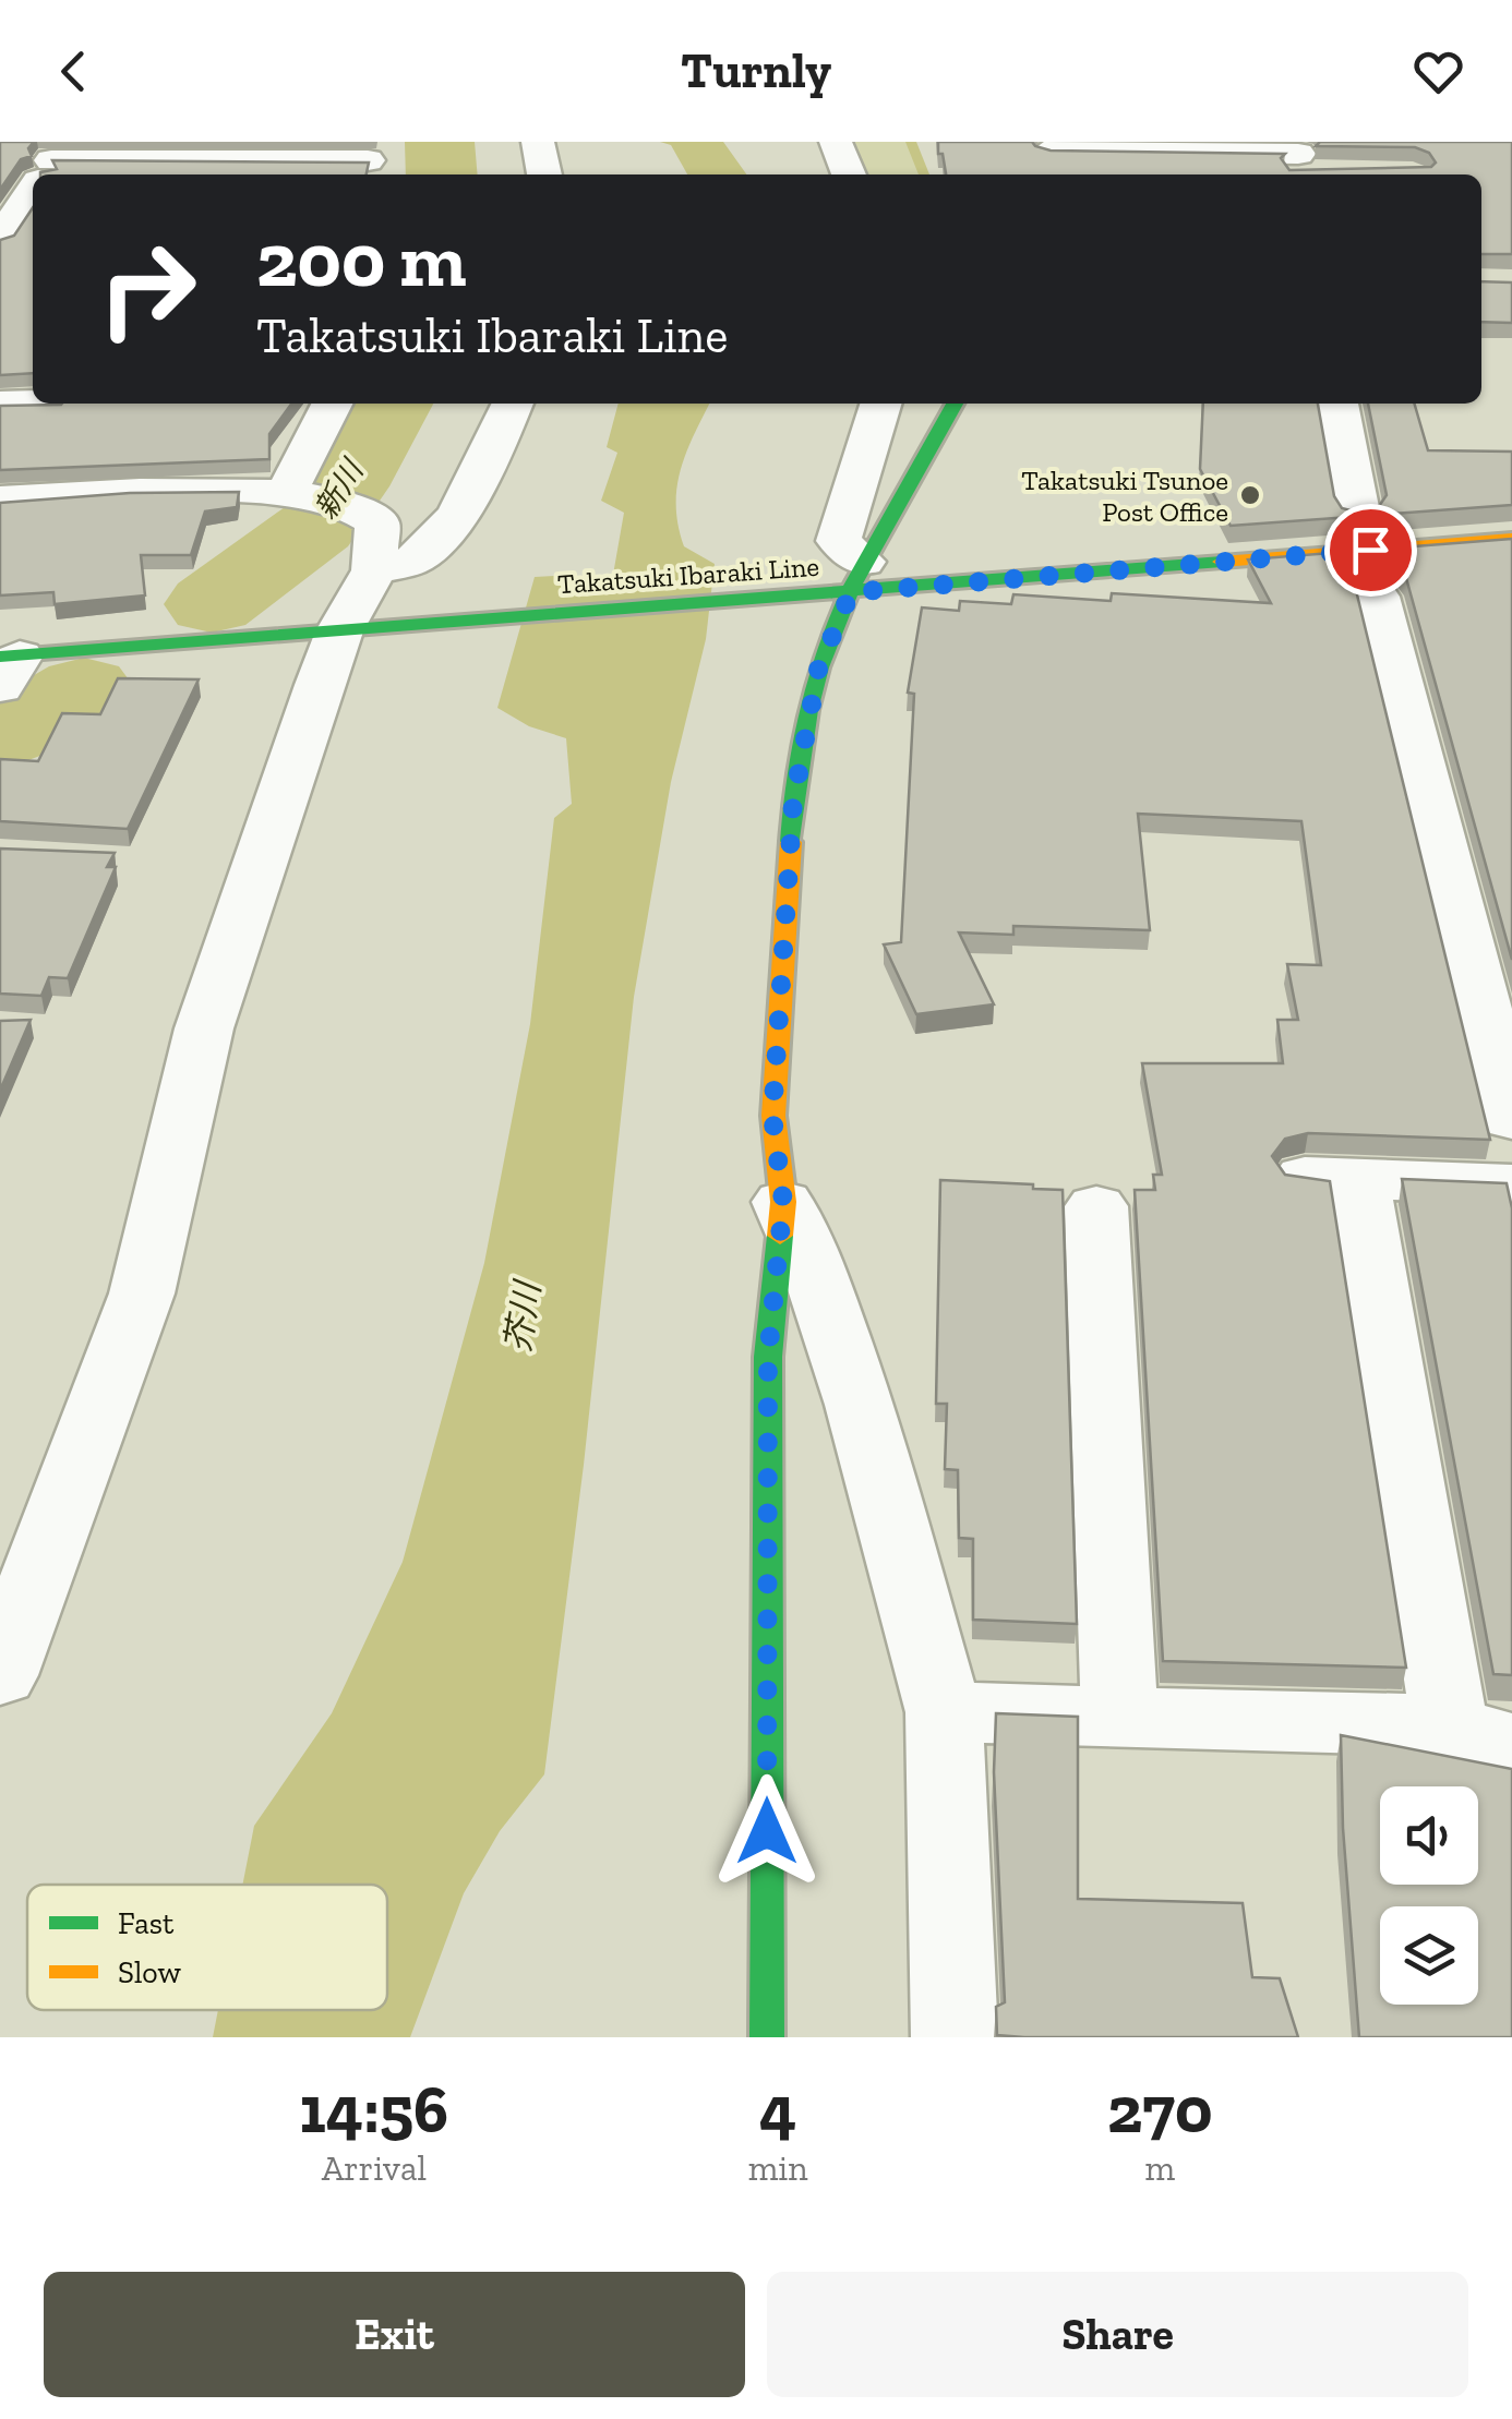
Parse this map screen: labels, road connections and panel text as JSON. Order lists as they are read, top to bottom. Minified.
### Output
{"streets":{"street":["Takatsuki Ibaraki Line"]},"water":["新川","芥川"],"places":["Takatsuki Tsunoe Post Office"],"legend":["Fast","Slow"],"page":{"header":"Turnly","turn":["200 m","Takatsuki Ibaraki Line"],"eta":["14:56","Arrival","4","min","270","m"],"buttons":["Exit","Share"]}}
